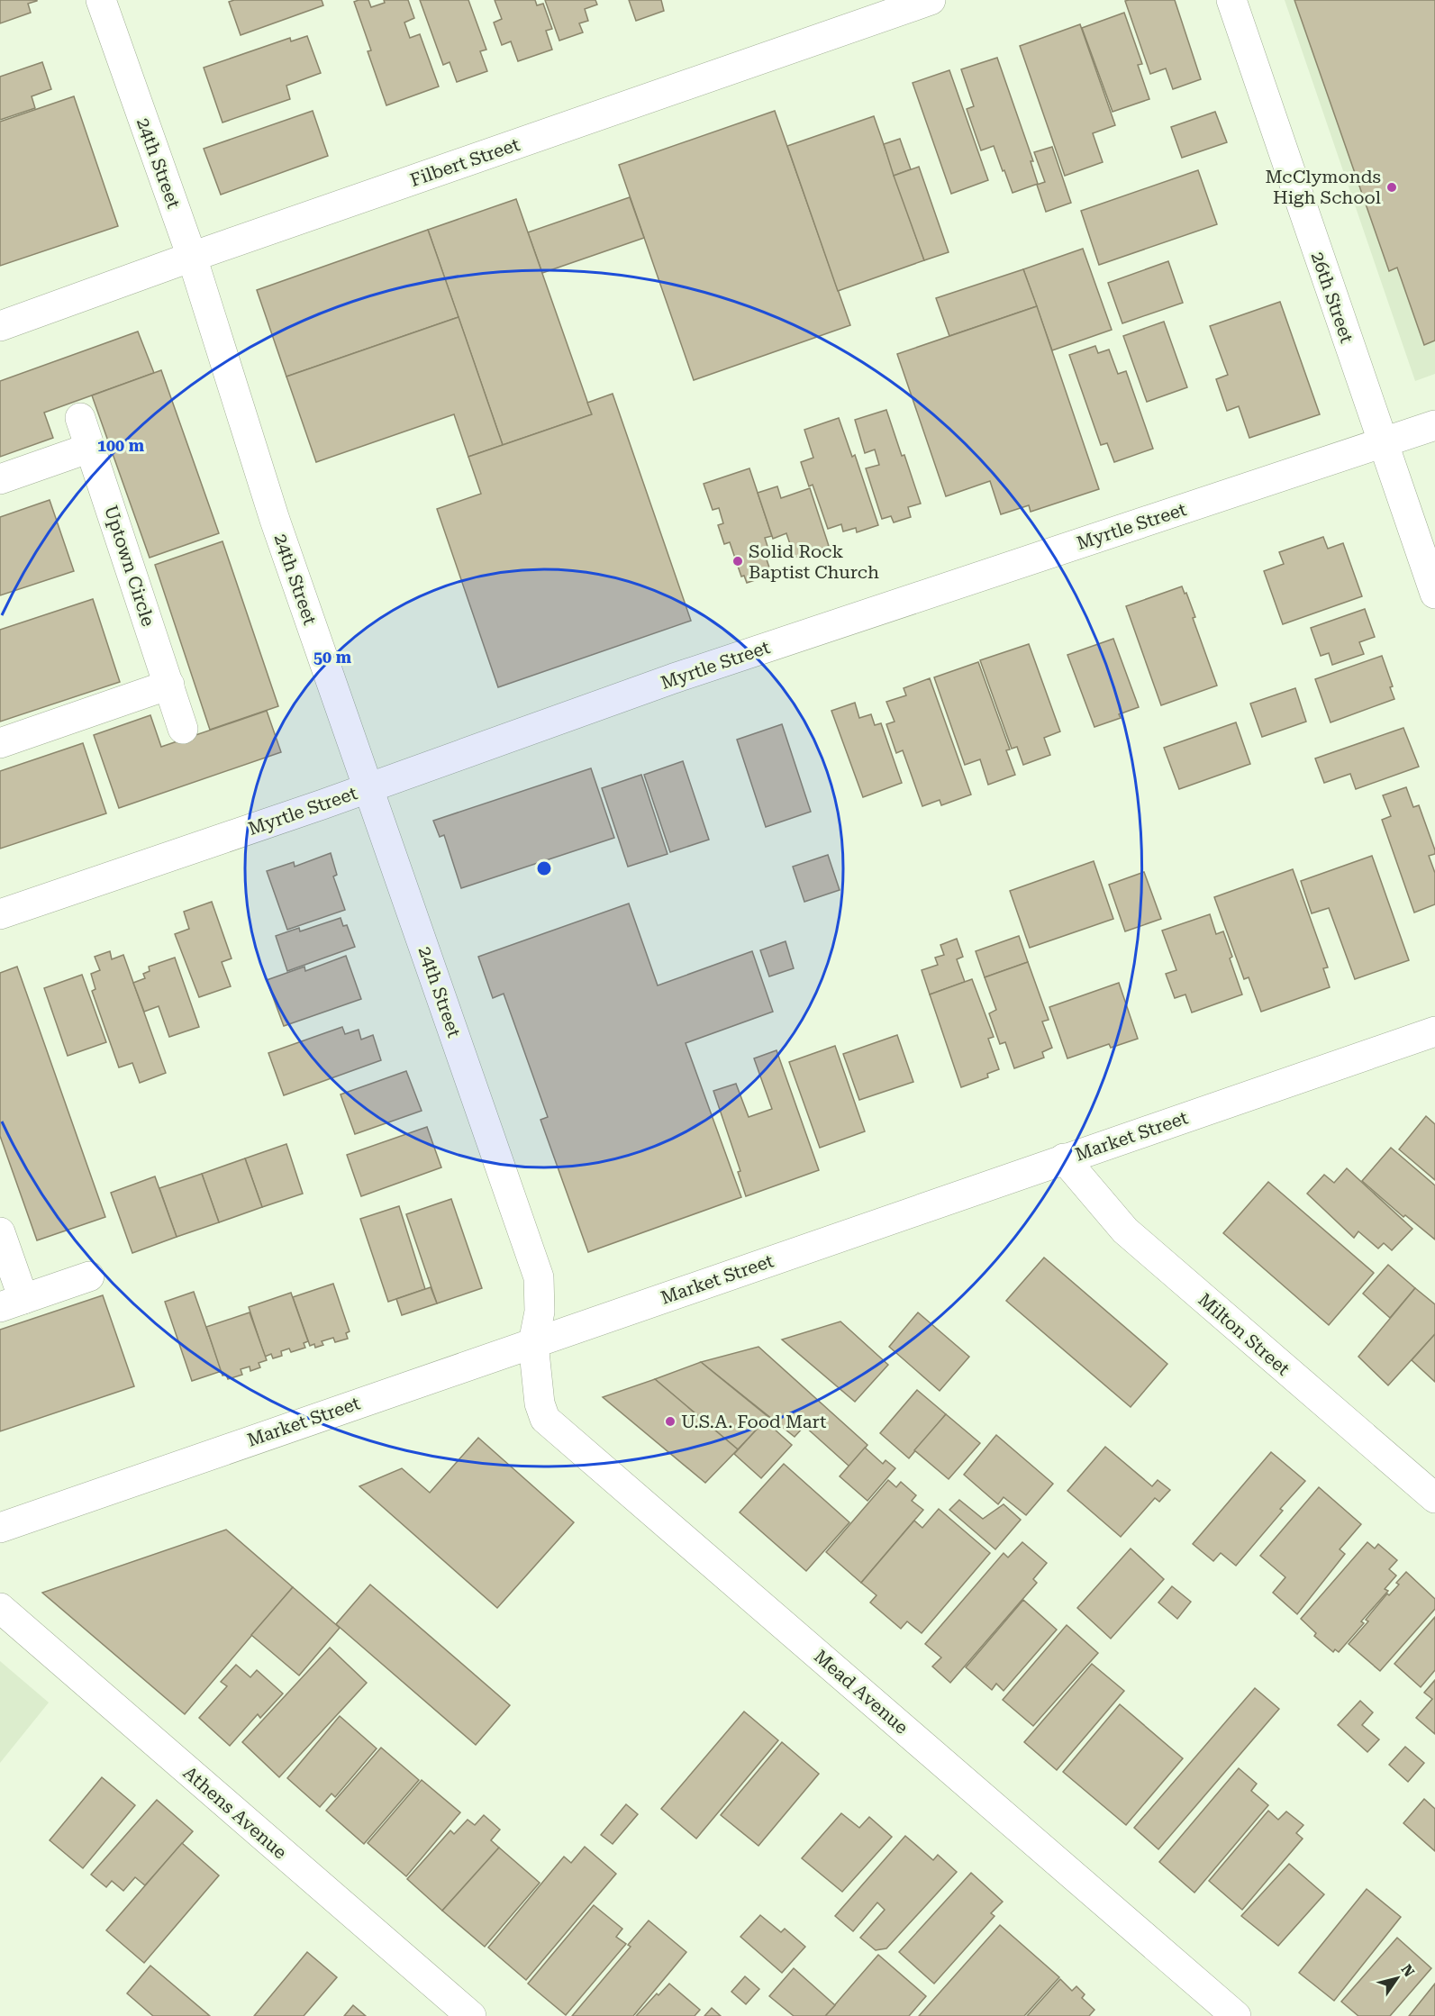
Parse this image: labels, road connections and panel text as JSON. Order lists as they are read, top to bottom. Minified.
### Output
{"streets":{"street":["Filbert Street","24th Street","26th Street","Myrtle Street","Uptown Circle","Market Street","Milton Street","Mead Avenue","Athens Avenue"]},"crossings":[["Filbert Street","24th Street"],["24th Street","Myrtle Street"],["24th Street","Market Street"],["24th Street","Mead Avenue"],["26th Street","Myrtle Street"],["Market Street","Milton Street"],["Market Street","Mead Avenue"]],"places":["McClymonds High School","Solid Rock Baptist Church","U.S.A. Food Mart"],"north":"top right","rings":["100 m","50 m"]}
